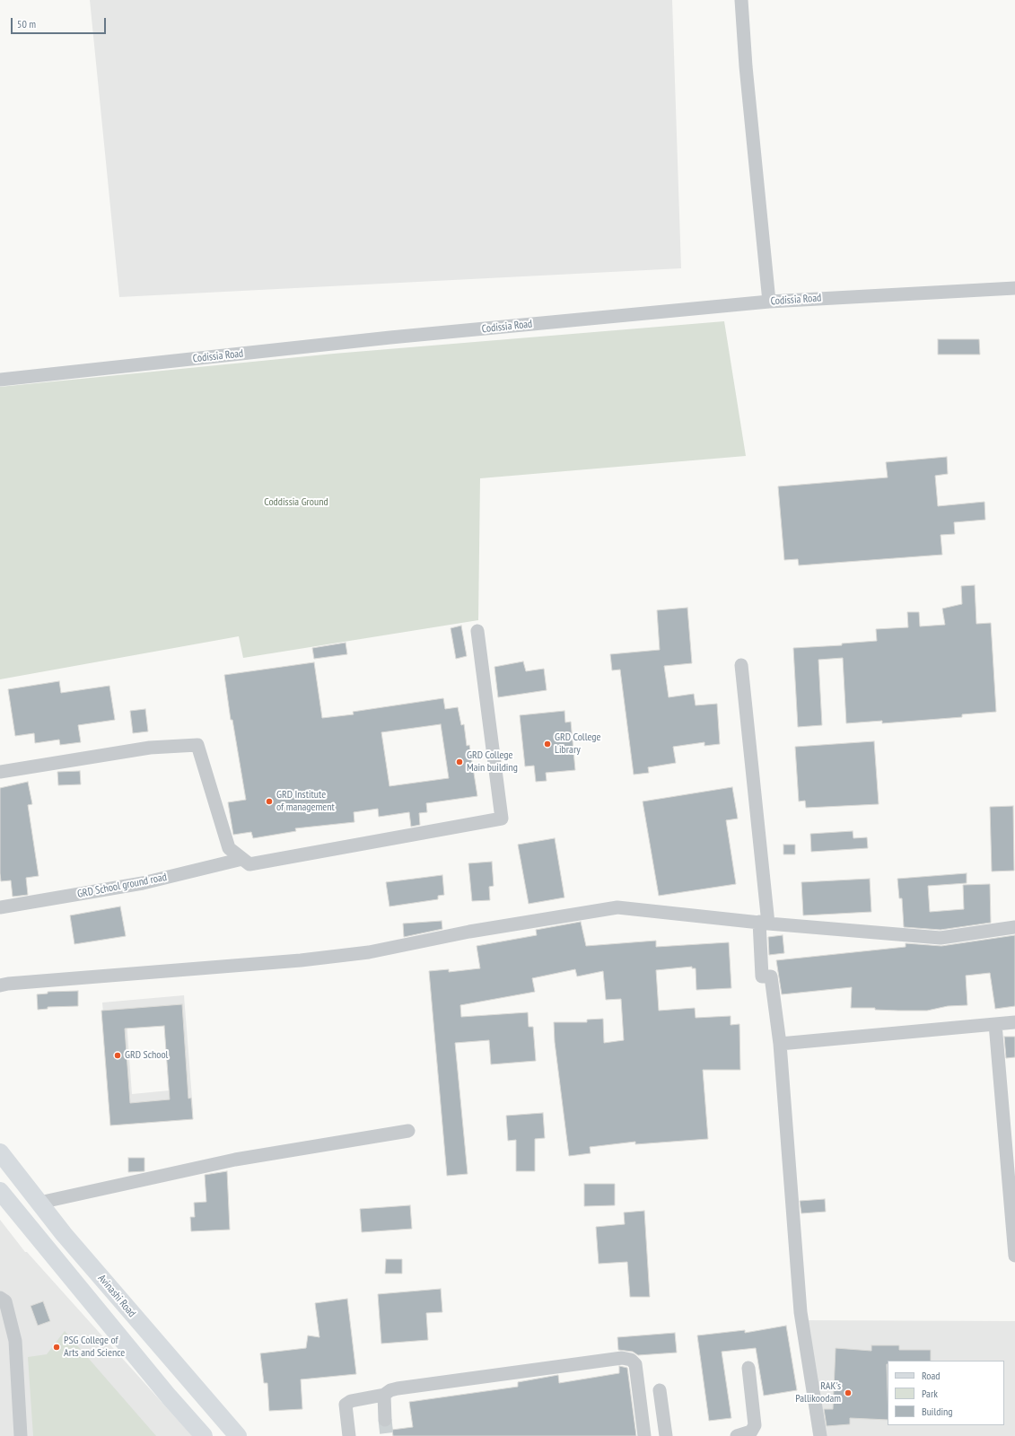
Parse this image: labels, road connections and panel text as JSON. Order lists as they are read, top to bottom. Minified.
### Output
{"streets":{"main road":["Avinashi Road"],"street":["Codissia Road","GRD School ground road"]},"parks":["Coddissia Ground"],"places":["GRD College Library","GRD College Main building","GRD Institute of management","GRD School","PSG College of Arts and Science","RAK's Pallikoodam"],"legend":["Road","Park","Building"],"scale_bar":"50 m"}
